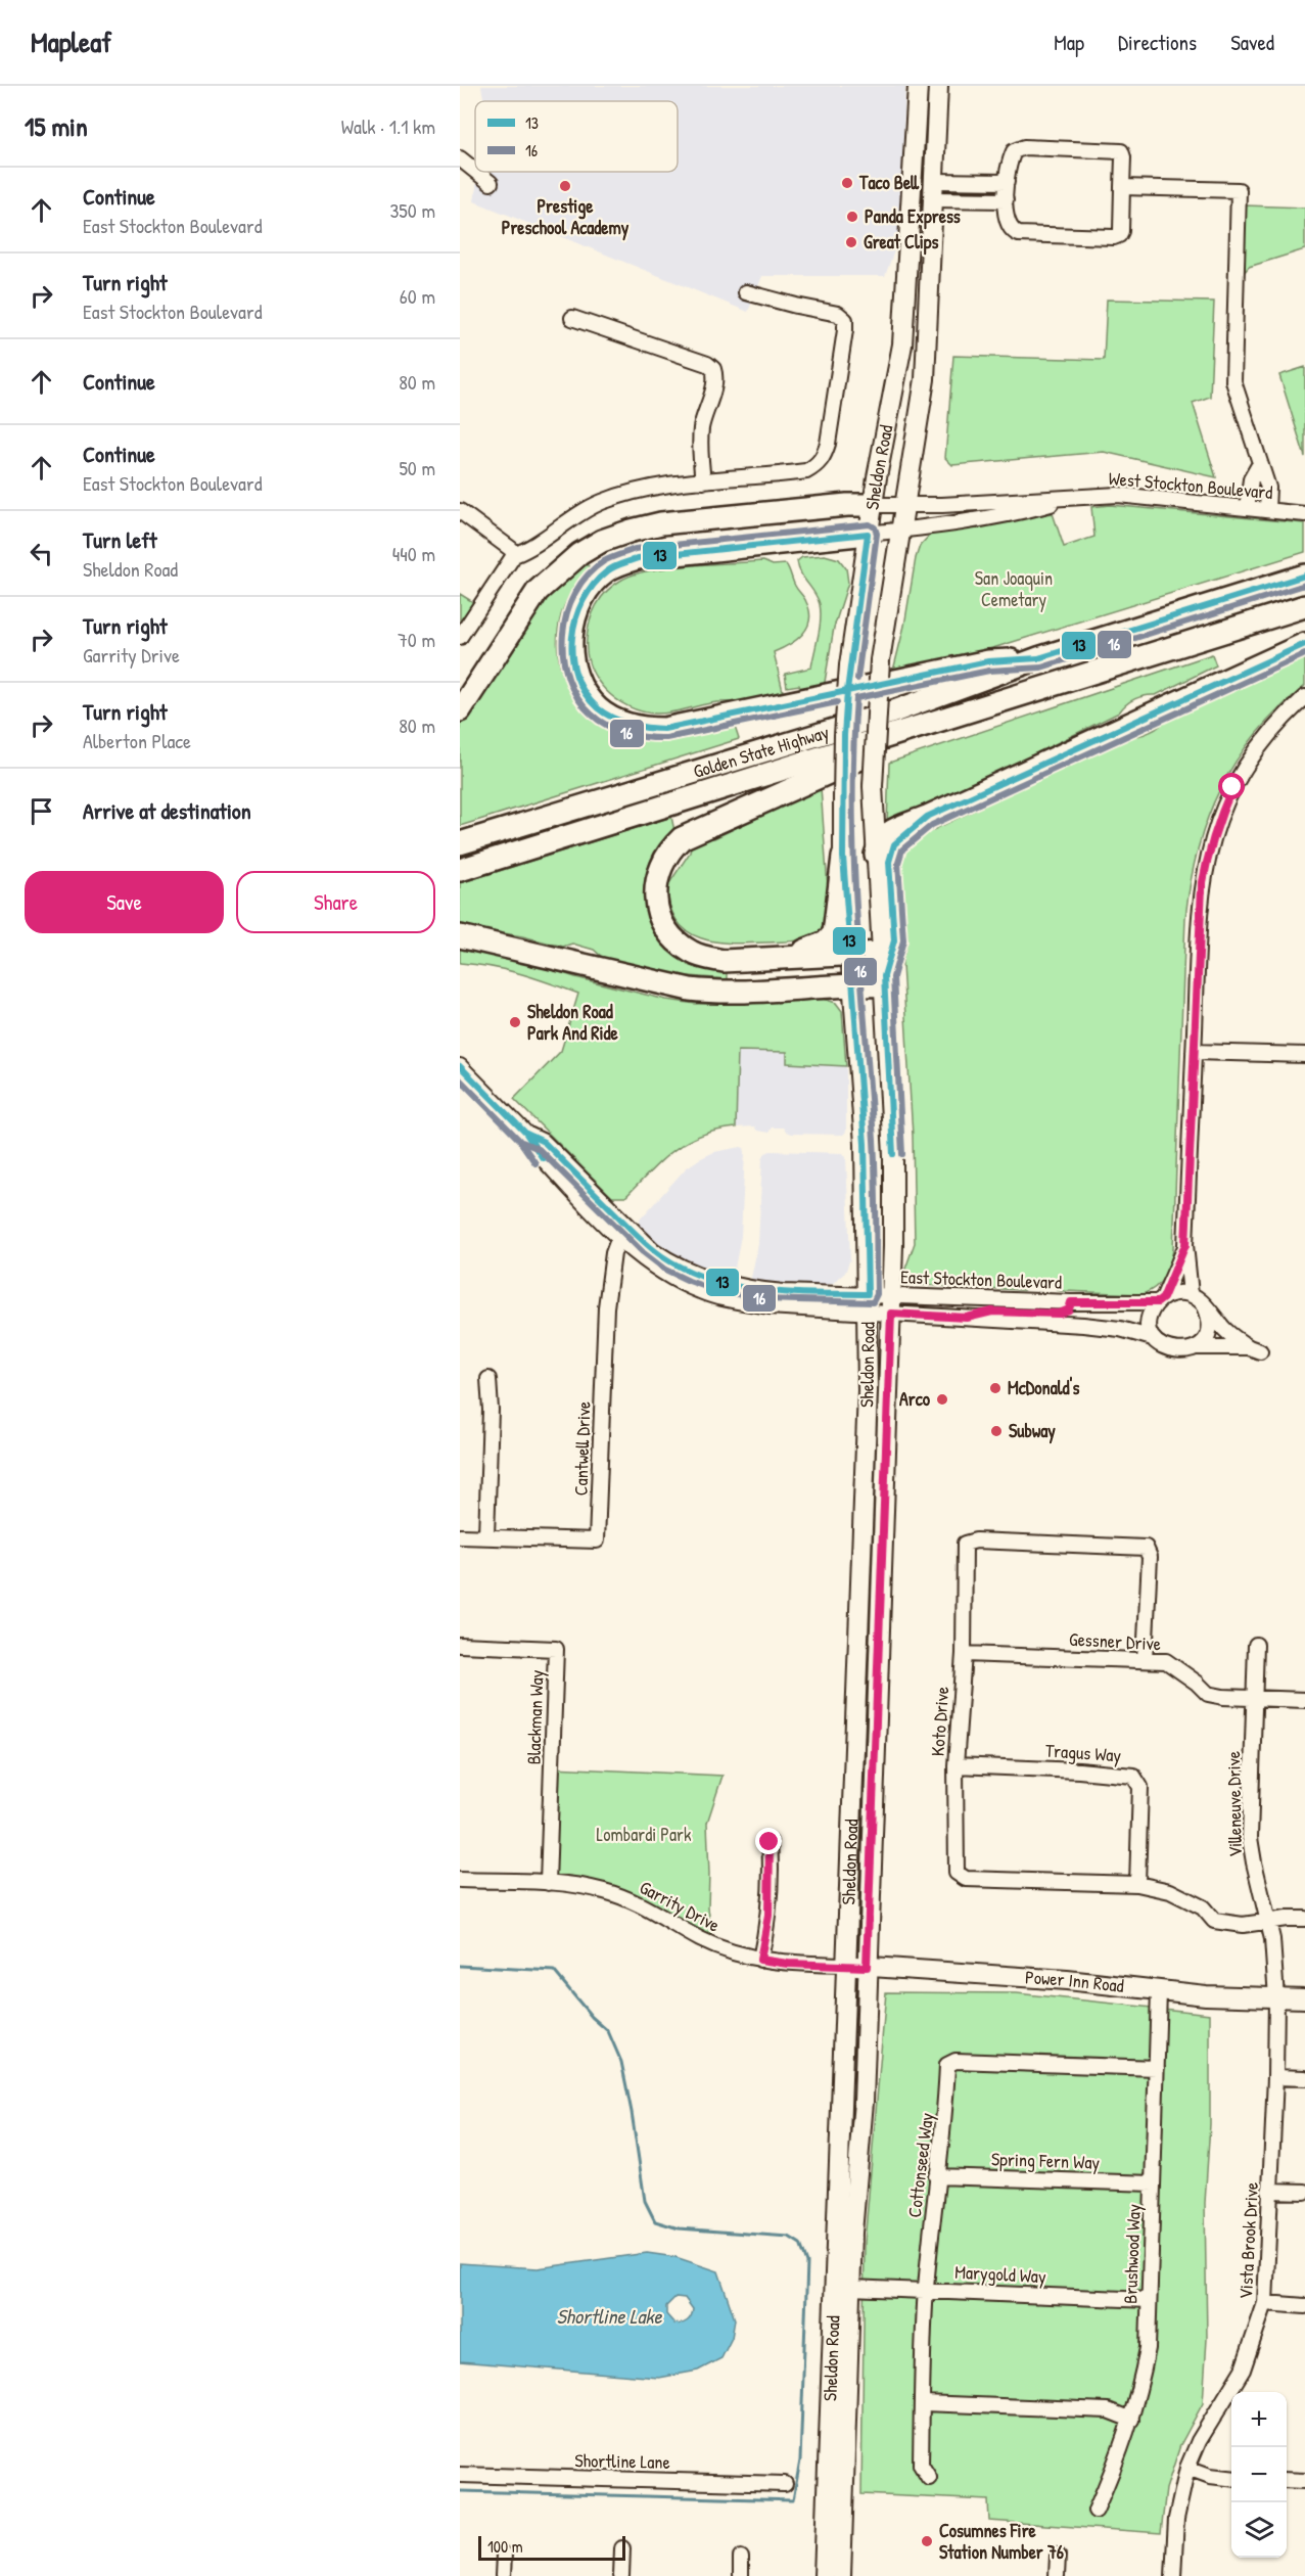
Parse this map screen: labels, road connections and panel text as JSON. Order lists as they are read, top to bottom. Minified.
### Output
{"streets":{"highway":["Golden State Highway"],"main road":["Sheldon Road","Power Inn Road"],"street":["West Stockton Boulevard","East Stockton Boulevard","Cantwell Drive","Gessner Drive","Blackman Way","Koto Drive","Tragus Way","Villeneuve Drive","Garrity Drive","Spring Fern Way","Cottonseed Way","Vista Brook Drive","Brushwood Way","Marygold Way","Shortline Lane"]},"crossings":[["Sheldon Road","West Stockton Boulevard"],["Sheldon Road","East Stockton Boulevard"],["Sheldon Road","Garrity Drive"],["Sheldon Road","Power Inn Road"],["Sheldon Road","Marygold Way"],["East Stockton Boulevard","Cantwell Drive"],["Gessner Drive","Koto Drive"],["Gessner Drive","Villeneuve Drive"],["Blackman Way","Garrity Drive"],["Koto Drive","Tragus Way"],["Koto Drive","Villeneuve Drive"],["Villeneuve Drive","Power Inn Road"],["Villeneuve Drive","Vista Brook Drive"],["Garrity Drive","Power Inn Road"],["Power Inn Road","Vista Brook Drive"],["Power Inn Road","Brushwood Way"],["Spring Fern Way","Cottonseed Way"],["Spring Fern Way","Brushwood Way"],["Cottonseed Way","Brushwood Way"],["Cottonseed Way","Marygold Way"],["Brushwood Way","Marygold Way"]],"water":["Shortline Lake"],"parks":["San Joaquin Cemetary","Lombardi Park"],"places":["Taco Bell","Prestige Preschool Academy","Panda Express","Great Clips","Sheldon Road Park And Ride","McDonald's","Arco","Subway","Cosumnes Fire Station Number 76"],"lines":["transit line 16","transit line 13"],"legend":["13","16"],"scale_bar":"100 m","page":{"header":"Mapleaf","nav":["Map","Directions","Saved"],"heading":["15 min","Walk · 1.1 km"],"list":[["Continue","East Stockton Boulevard","350 m"],["Turn right","East Stockton Boulevard","60 m"],["Continue","80 m"],["Continue","East Stockton Boulevard","50 m"],["Turn left","Sheldon Road","440 m"],["Turn right","Garrity Drive","70 m"],["Turn right","Alberton Place","80 m"],"Arrive at destination"],"buttons":["Save","Share"],"map_buttons":["+","−"],"scale":"100 m"}}
